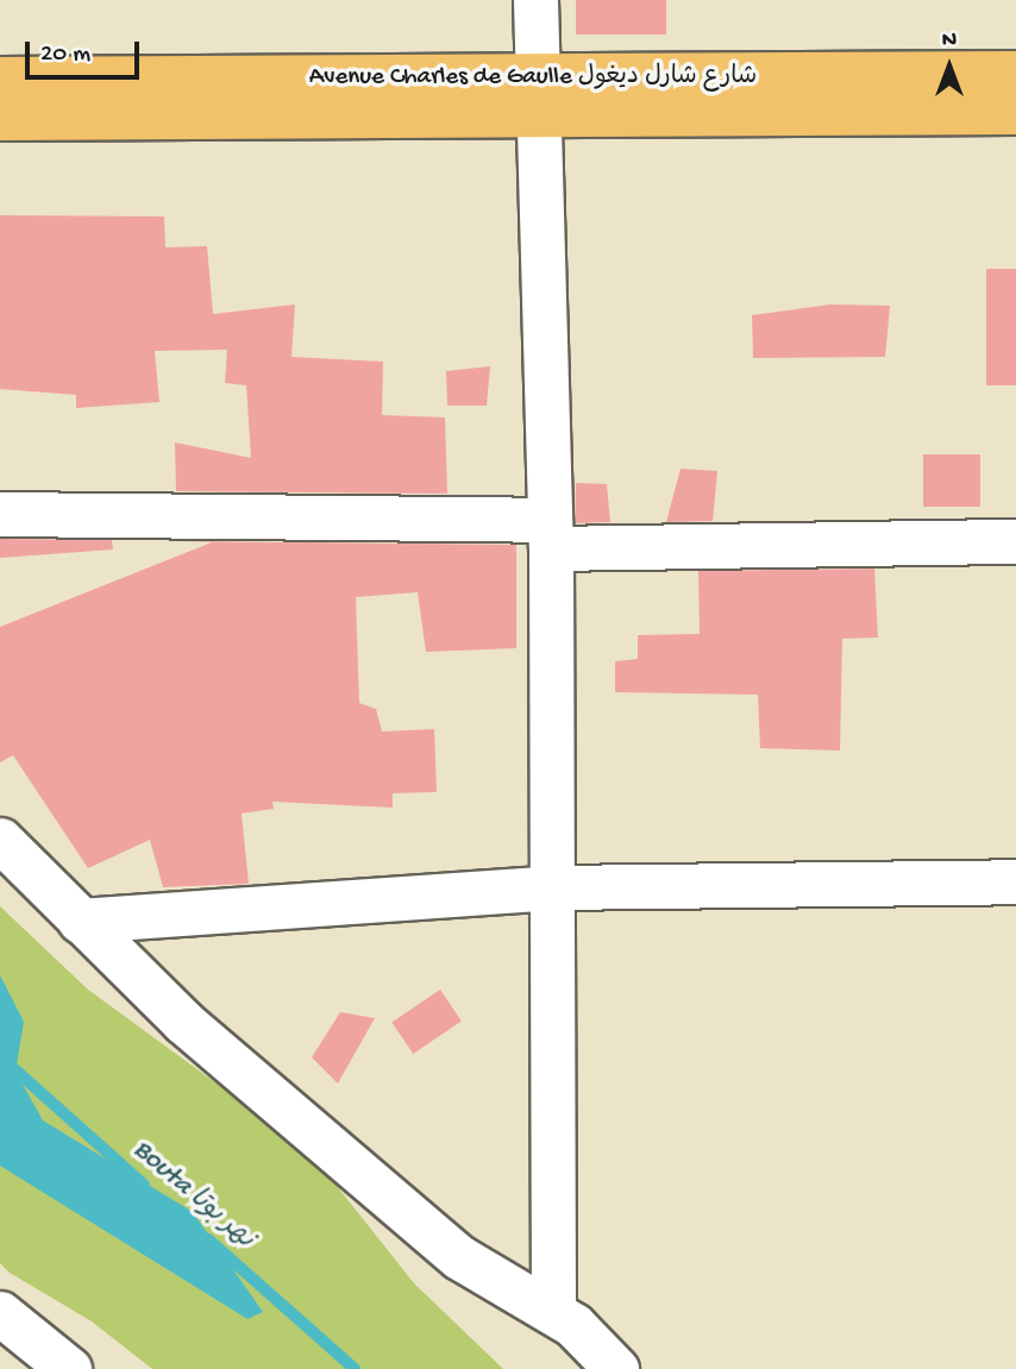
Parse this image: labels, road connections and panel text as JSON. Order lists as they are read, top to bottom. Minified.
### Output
{"streets":{"main road":["Avenue Charles de Gaulle شارع شارل ديغول"]},"water":["Bouta نهر بوتا"],"scale_bar":"20 m","north":"top"}
